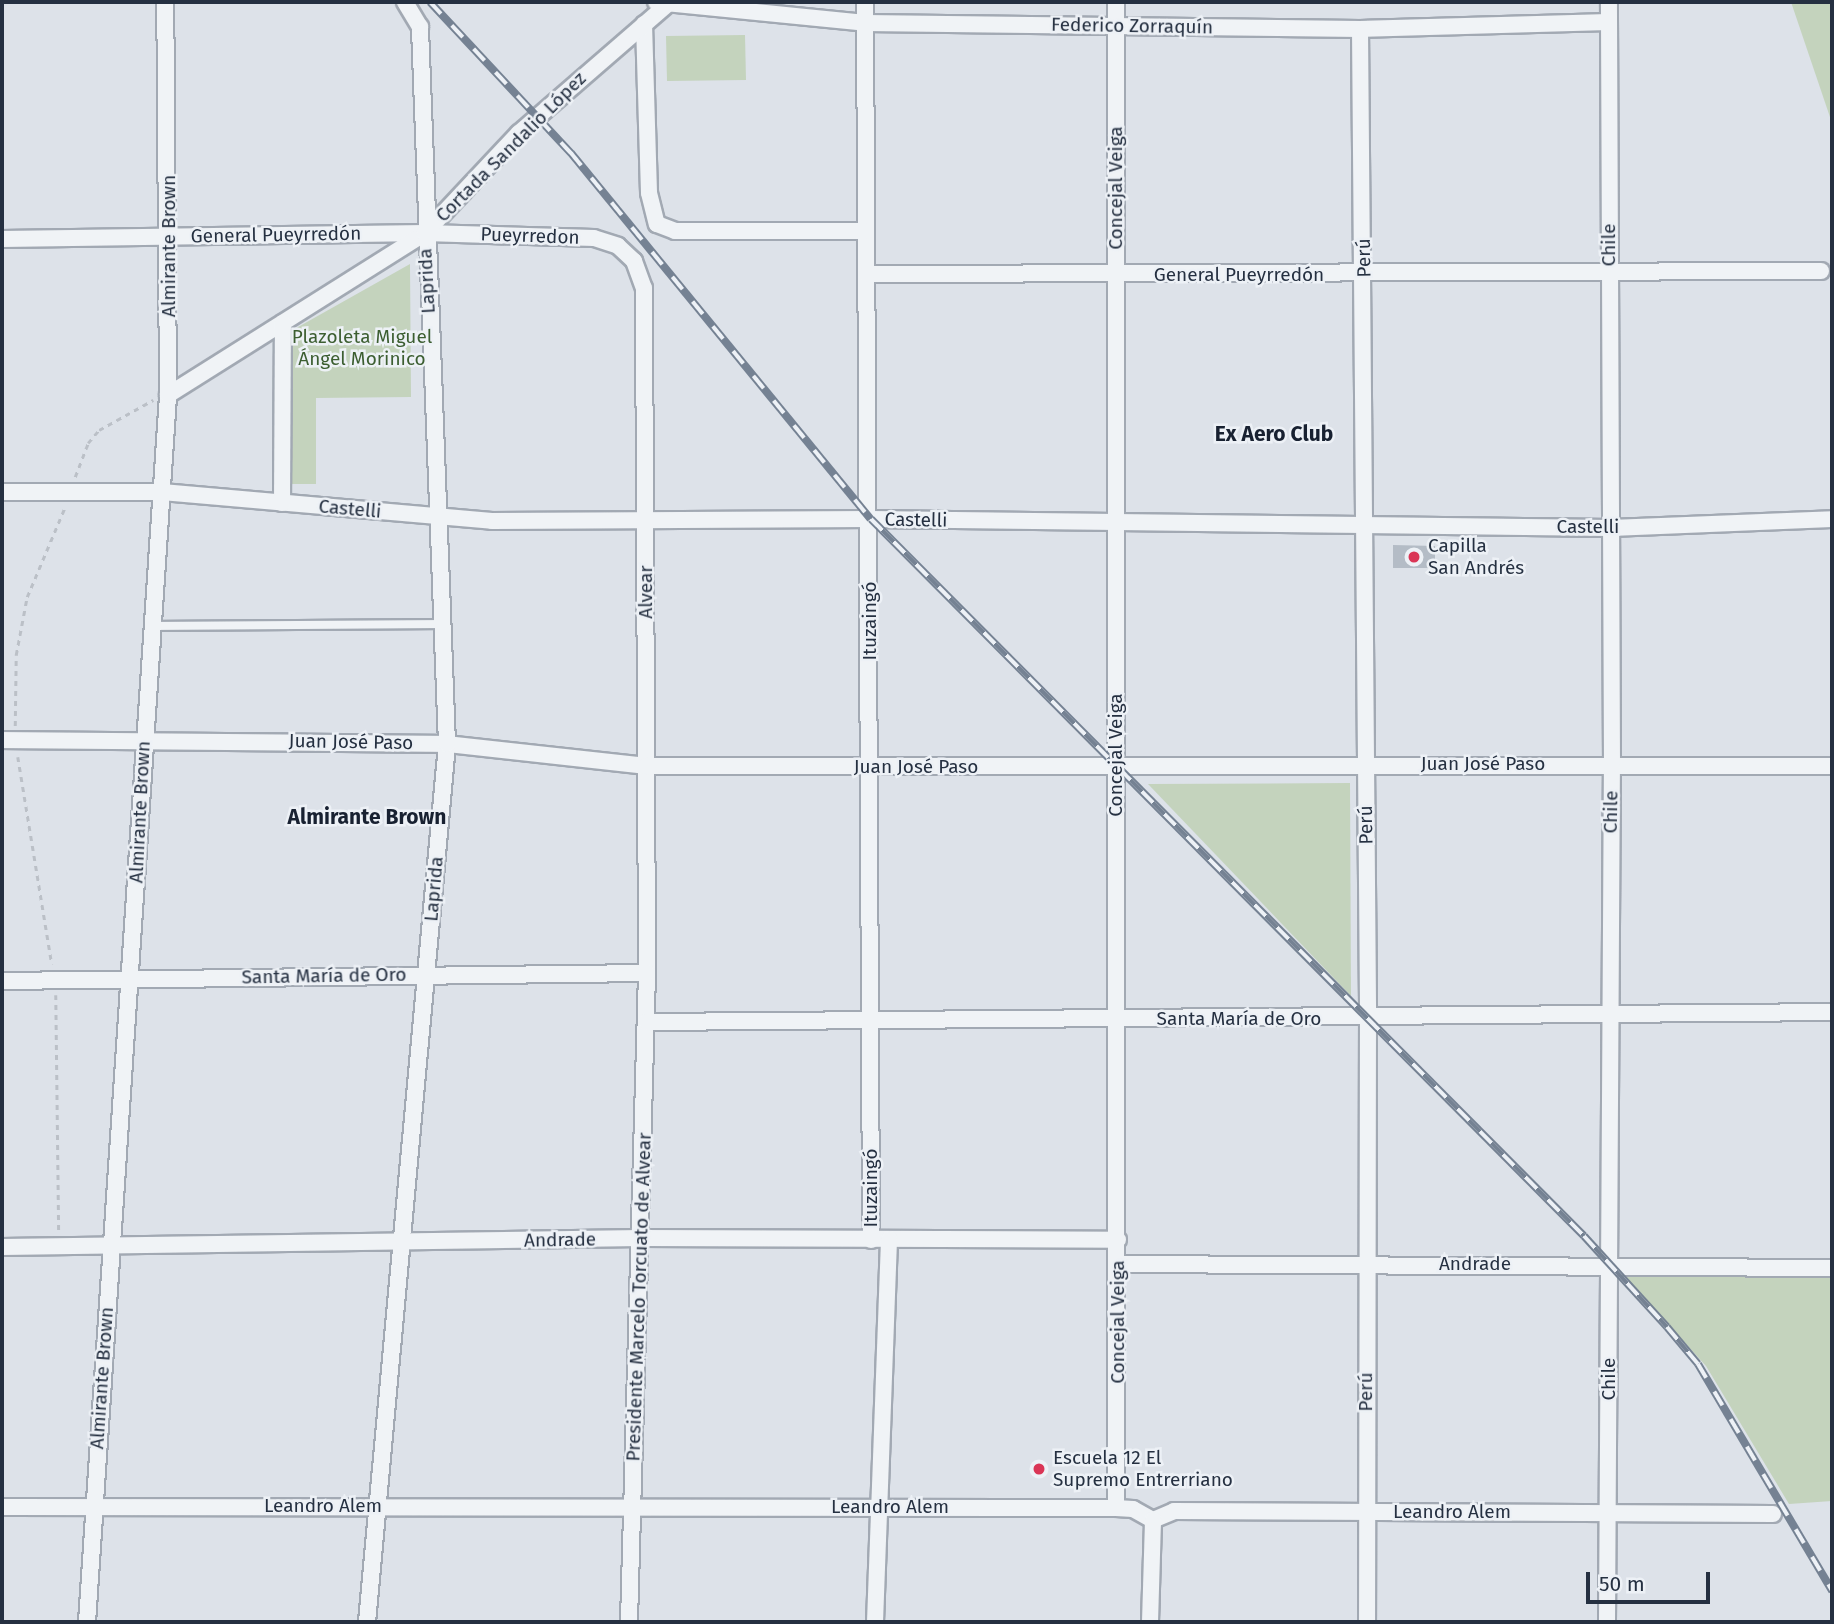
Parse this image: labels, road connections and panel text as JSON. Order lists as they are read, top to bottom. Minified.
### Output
{"streets":{"street":["Federico Zorraquín","Cortada Sandalio López","Concejal Veiga","General Pueyrredón","Pueyrredon","Chile","Almirante Brown","Perú","Laprida","Castelli","Alvear","Ituzaingó","Juan José Paso","Santa María de Oro","Andrade","Presidente Marcelo Torcuato de Alvear","Leandro Alem"]},"crossings":[["Federico Zorraquín","Cortada Sandalio López"],["Federico Zorraquín","Concejal Veiga"],["Federico Zorraquín","Chile"],["Federico Zorraquín","Perú"],["Federico Zorraquín","Ituzaingó"],["Cortada Sandalio López","General Pueyrredón"],["Cortada Sandalio López","Pueyrredon"],["Cortada Sandalio López","Almirante Brown"],["Cortada Sandalio López","Laprida"],["Concejal Veiga","General Pueyrredón"],["Concejal Veiga","Castelli"],["Concejal Veiga","Juan José Paso"],["Concejal Veiga","Santa María de Oro"],["Concejal Veiga","Andrade"],["Concejal Veiga","Leandro Alem"],["General Pueyrredón","Pueyrredon"],["General Pueyrredón","Chile"],["General Pueyrredón","Almirante Brown"],["General Pueyrredón","Perú"],["General Pueyrredón","Laprida"],["General Pueyrredón","Ituzaingó"],["Pueyrredon","Laprida"],["Pueyrredon","Alvear"],["Chile","Castelli"],["Chile","Juan José Paso"],["Chile","Santa María de Oro"],["Chile","Andrade"],["Chile","Leandro Alem"],["Almirante Brown","Castelli"],["Almirante Brown","Juan José Paso"],["Almirante Brown","Santa María de Oro"],["Almirante Brown","Andrade"],["Almirante Brown","Leandro Alem"],["Perú","Castelli"],["Perú","Juan José Paso"],["Perú","Santa María de Oro"],["Perú","Andrade"],["Perú","Leandro Alem"],["Laprida","Castelli"],["Laprida","Juan José Paso"],["Laprida","Santa María de Oro"],["Laprida","Andrade"],["Laprida","Leandro Alem"],["Castelli","Alvear"],["Castelli","Ituzaingó"],["Alvear","Juan José Paso"],["Alvear","Santa María de Oro"],["Alvear","Presidente Marcelo Torcuato de Alvear"],["Ituzaingó","Juan José Paso"],["Ituzaingó","Santa María de Oro"],["Ituzaingó","Andrade"],["Ituzaingó","Leandro Alem"],["Santa María de Oro","Presidente Marcelo Torcuato de Alvear"],["Andrade","Presidente Marcelo Torcuato de Alvear"],["Presidente Marcelo Torcuato de Alvear","Leandro Alem"]],"districts":["Ex Aero Club","Almirante Brown"],"parks":["Plazoleta Miguel Ángel Morinico"],"places":["Capilla San Andrés","Escuela 12 El Supremo Entrerriano"],"scale_bar":"50 m"}
